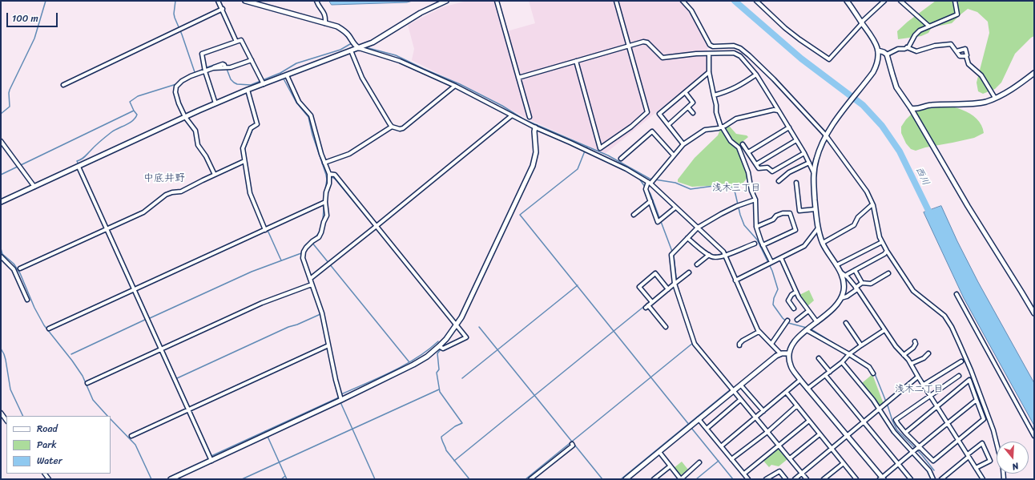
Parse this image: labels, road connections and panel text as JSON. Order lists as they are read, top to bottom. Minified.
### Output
{"districts":["中底井野","浅木三丁目","浅木二丁目"],"water":["西川"],"legend":["Road","Park","Water"],"scale_bar":"100 m","north":"bottom"}
